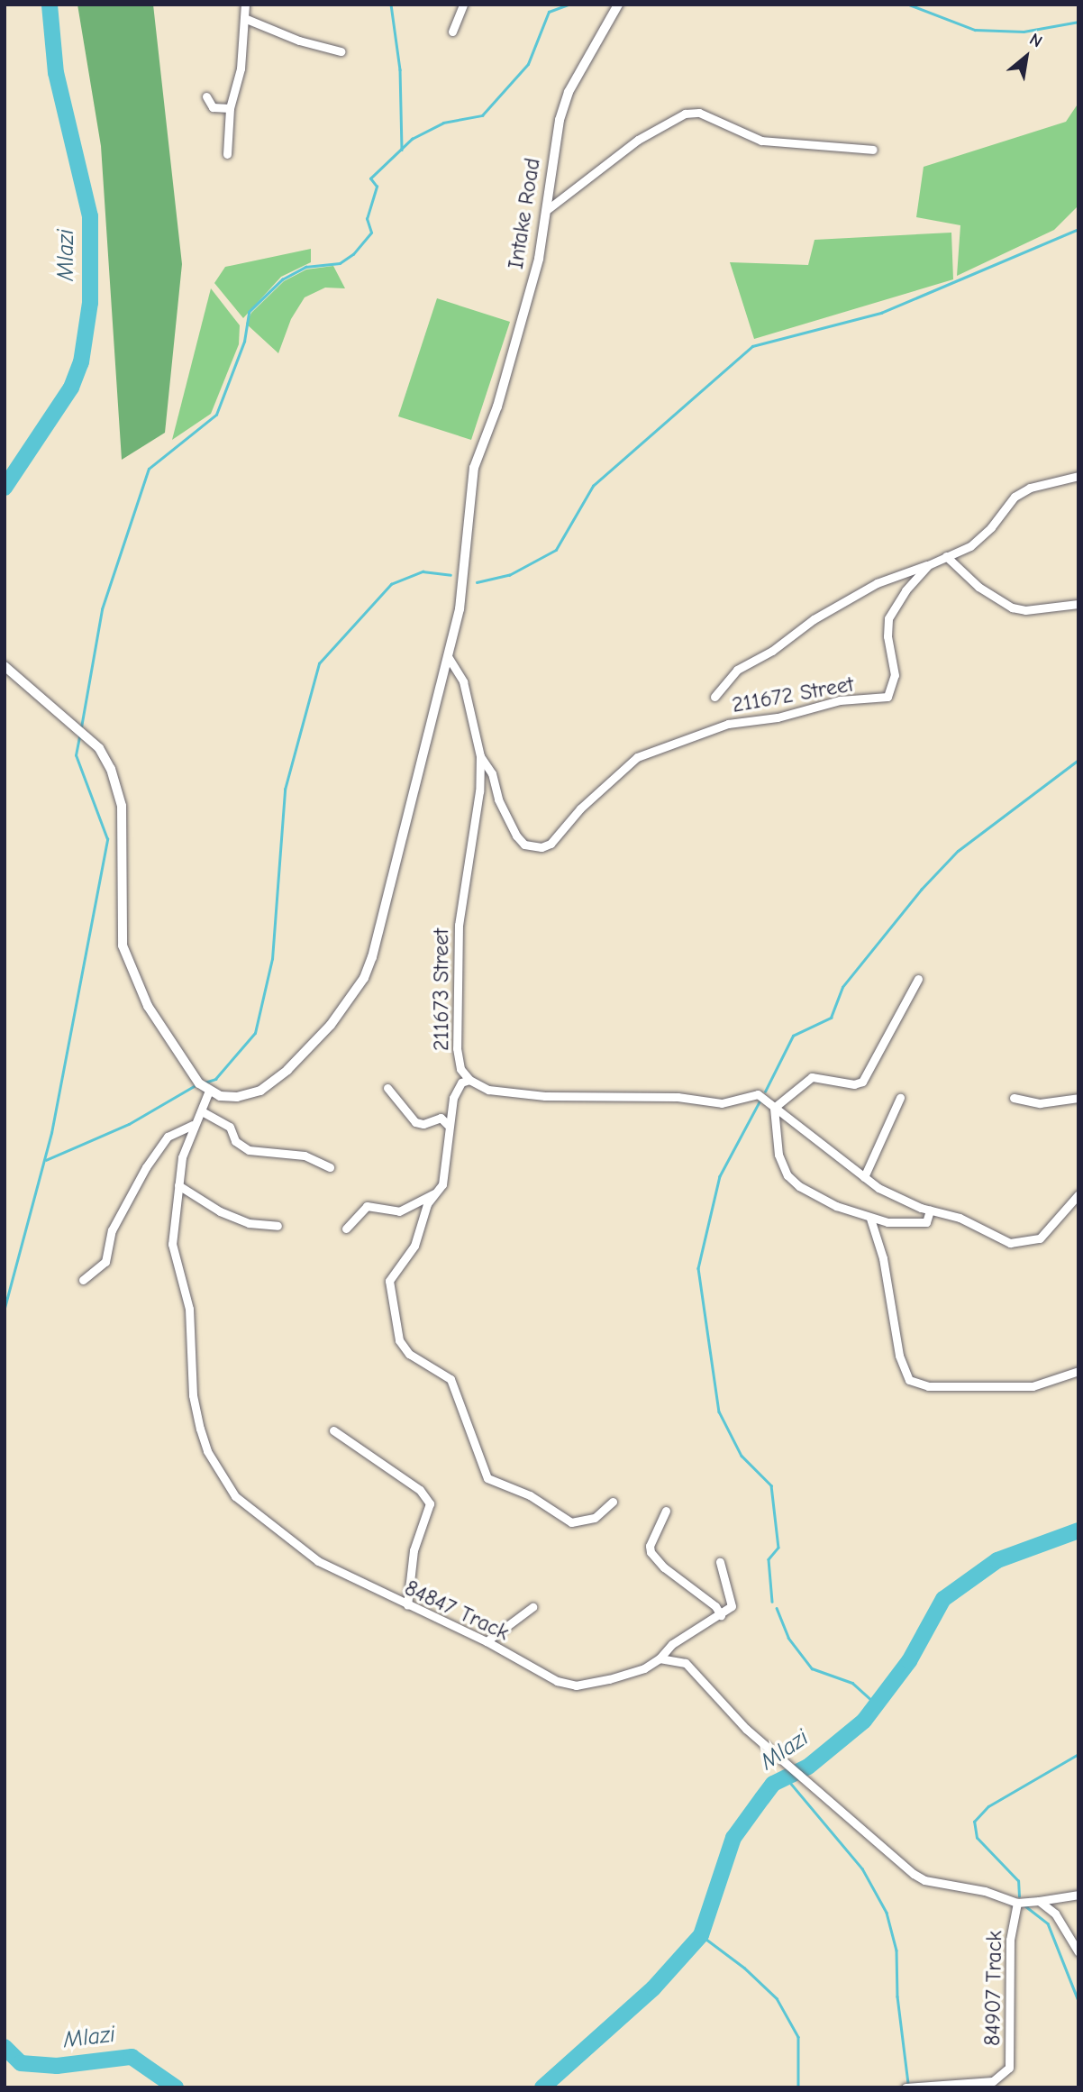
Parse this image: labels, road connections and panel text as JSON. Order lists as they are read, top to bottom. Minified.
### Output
{"streets":{"street":["Intake Road","211672 Street","211673 Street","84847 Track","84907 Track"]},"crossings":[["Intake Road","84847 Track"],["211672 Street","211673 Street"]],"water":["Mlazi"],"north":"top right"}
